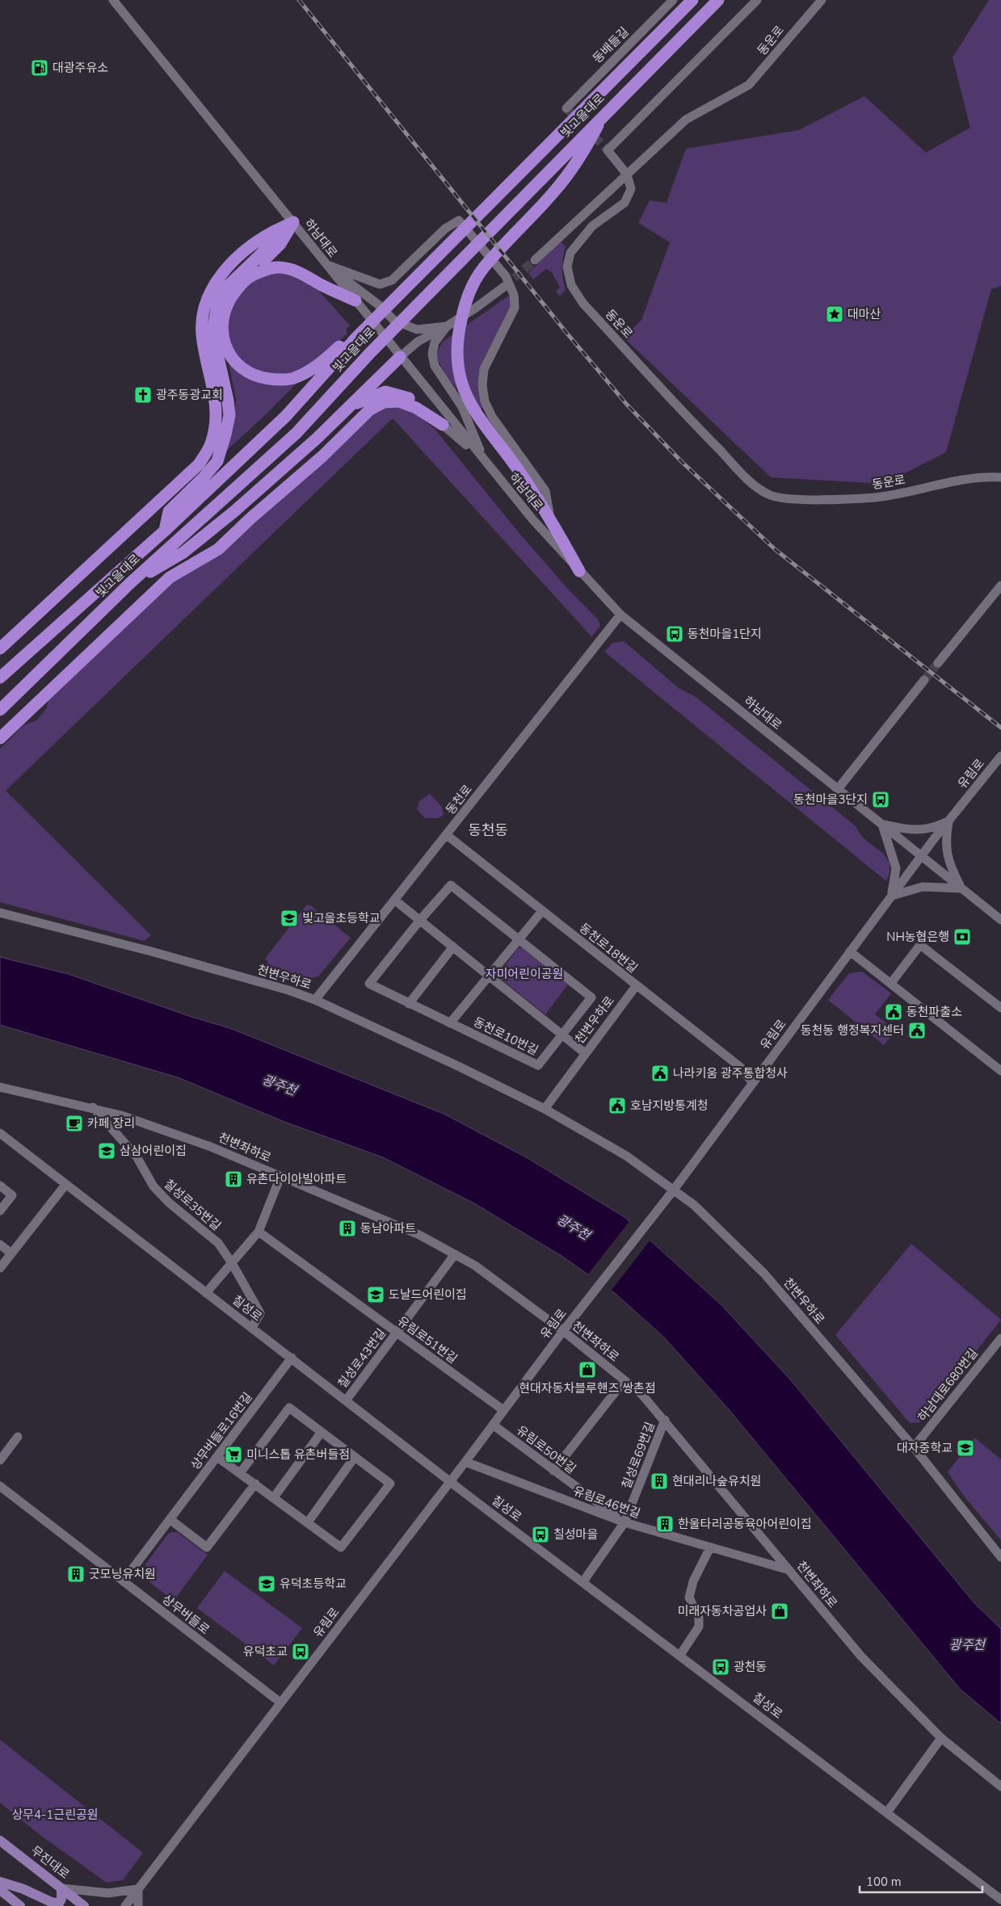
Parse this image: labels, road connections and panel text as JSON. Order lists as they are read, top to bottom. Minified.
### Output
{"streets":{"highway":["빛고을대로"],"main road":["무진대로"],"street":["동운로","동배들길","하남대로","유림로","동천로","동천로18번길","천변우하로","동천로10번길","천변좌하로","칠성로35번길","칠성로","유림로51번길","칠성로43번길","하남대로680번길","상무버들로16번길","유림로50번길","칠성로69번길","유림로46번길","상무버들로"]},"crossings":[["하남대로","유림로"],["하남대로","동천로"],["유림로","동천로18번길"],["유림로","천변우하로"],["유림로","천변좌하로"],["유림로","칠성로"],["유림로","유림로51번길"],["유림로","유림로50번길"],["유림로","유림로46번길"],["유림로","상무버들로"],["동천로","동천로18번길"],["동천로","천변우하로"],["동천로18번길","천변우하로"],["동천로18번길","동천로10번길"],["천변우하로","하남대로680번길"],["천변좌하로","칠성로35번길"],["천변좌하로","칠성로43번길"],["천변좌하로","칠성로69번길"],["천변좌하로","유림로46번길"],["칠성로35번길","칠성로"],["칠성로","칠성로43번길"],["칠성로","상무버들로16번길"],["칠성로","칠성로69번길"],["유림로51번길","칠성로43번길"],["상무버들로16번길","상무버들로"],["유림로50번길","칠성로69번길"],["유림로50번길","유림로46번길"],["칠성로69번길","유림로46번길"]],"districts":["동천동"],"water":["광주천"],"parks":["자미어린이공원","상무4-1근린공원"],"places":{"fuel station":["대광주유소"],"place":["대마산"],"church":["광주동광교회"],"bus stop":["동천마을1단지","동천마을3단지","칠성마을","유덕초교","광천동"],"school or university":["빛고을초등학교","삼삼어린이집","도날드어린이집","대자중학교","유덕초등학교"],"bank":["NH농협은행"],"public building":["동천파출소","동천동 행정복지센터","나라키움 광주통합청사","호남지방통계청"],"cafe":["카페 장리"],"building":["유촌다이아빌아파트","동남아파트","현대리나숲유치원","한울타리공동육아어린이집","굿모닝유치원"],"shop":["현대자동차블루핸즈 쌍촌점","미래자동차공업사"],"supermarket":["미니스톱 유촌버들점"]},"scale_bar":"100 m"}
